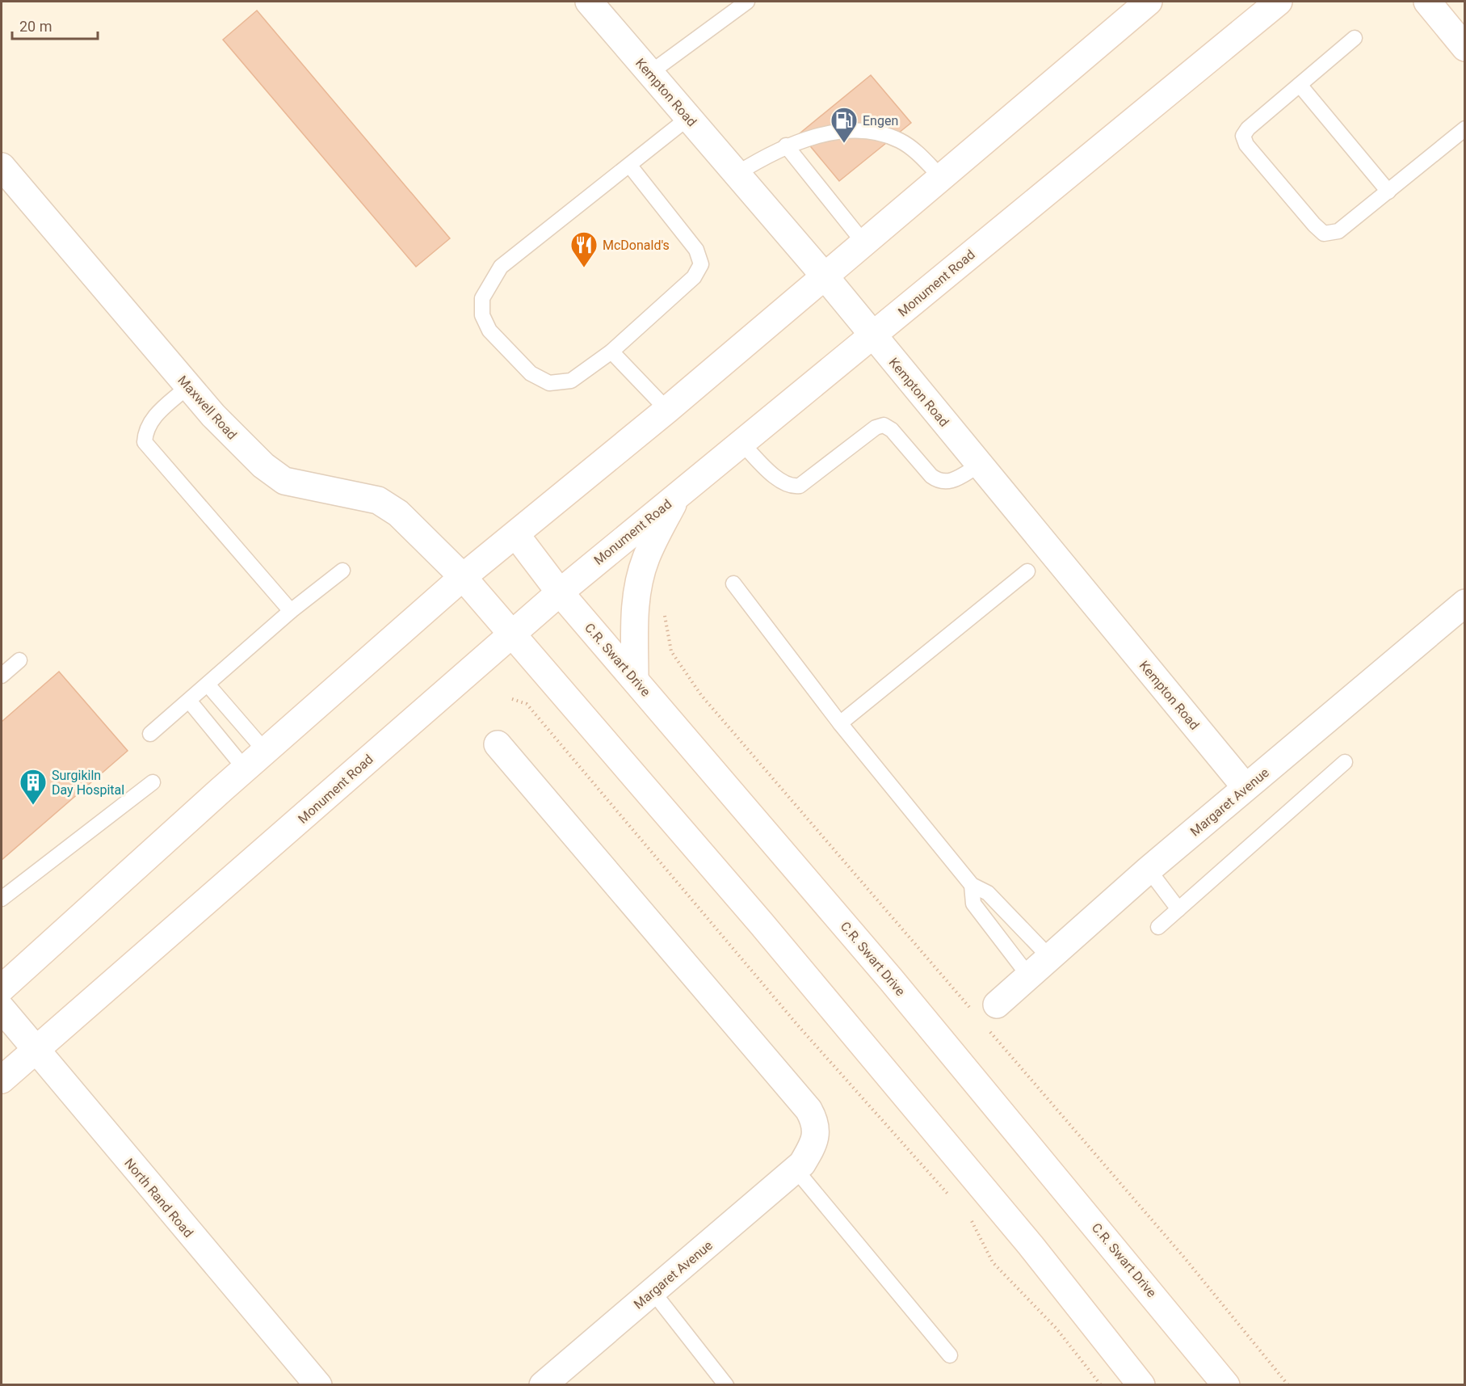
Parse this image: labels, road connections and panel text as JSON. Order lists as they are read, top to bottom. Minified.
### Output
{"streets":{"main road":["Kempton Road","Monument Road","Maxwell Road","C.R. Swart Drive","Margaret Avenue","North Rand Road"]},"crossings":[["Kempton Road","Monument Road"],["Kempton Road","Margaret Avenue"],["Monument Road","C.R. Swart Drive"],["Monument Road","North Rand Road"]],"places":{"fuel station":["Engen"],"restaurant":["McDonald's"],"building":["Surgikiln Day Hospital"]},"scale_bar":"20 m"}
